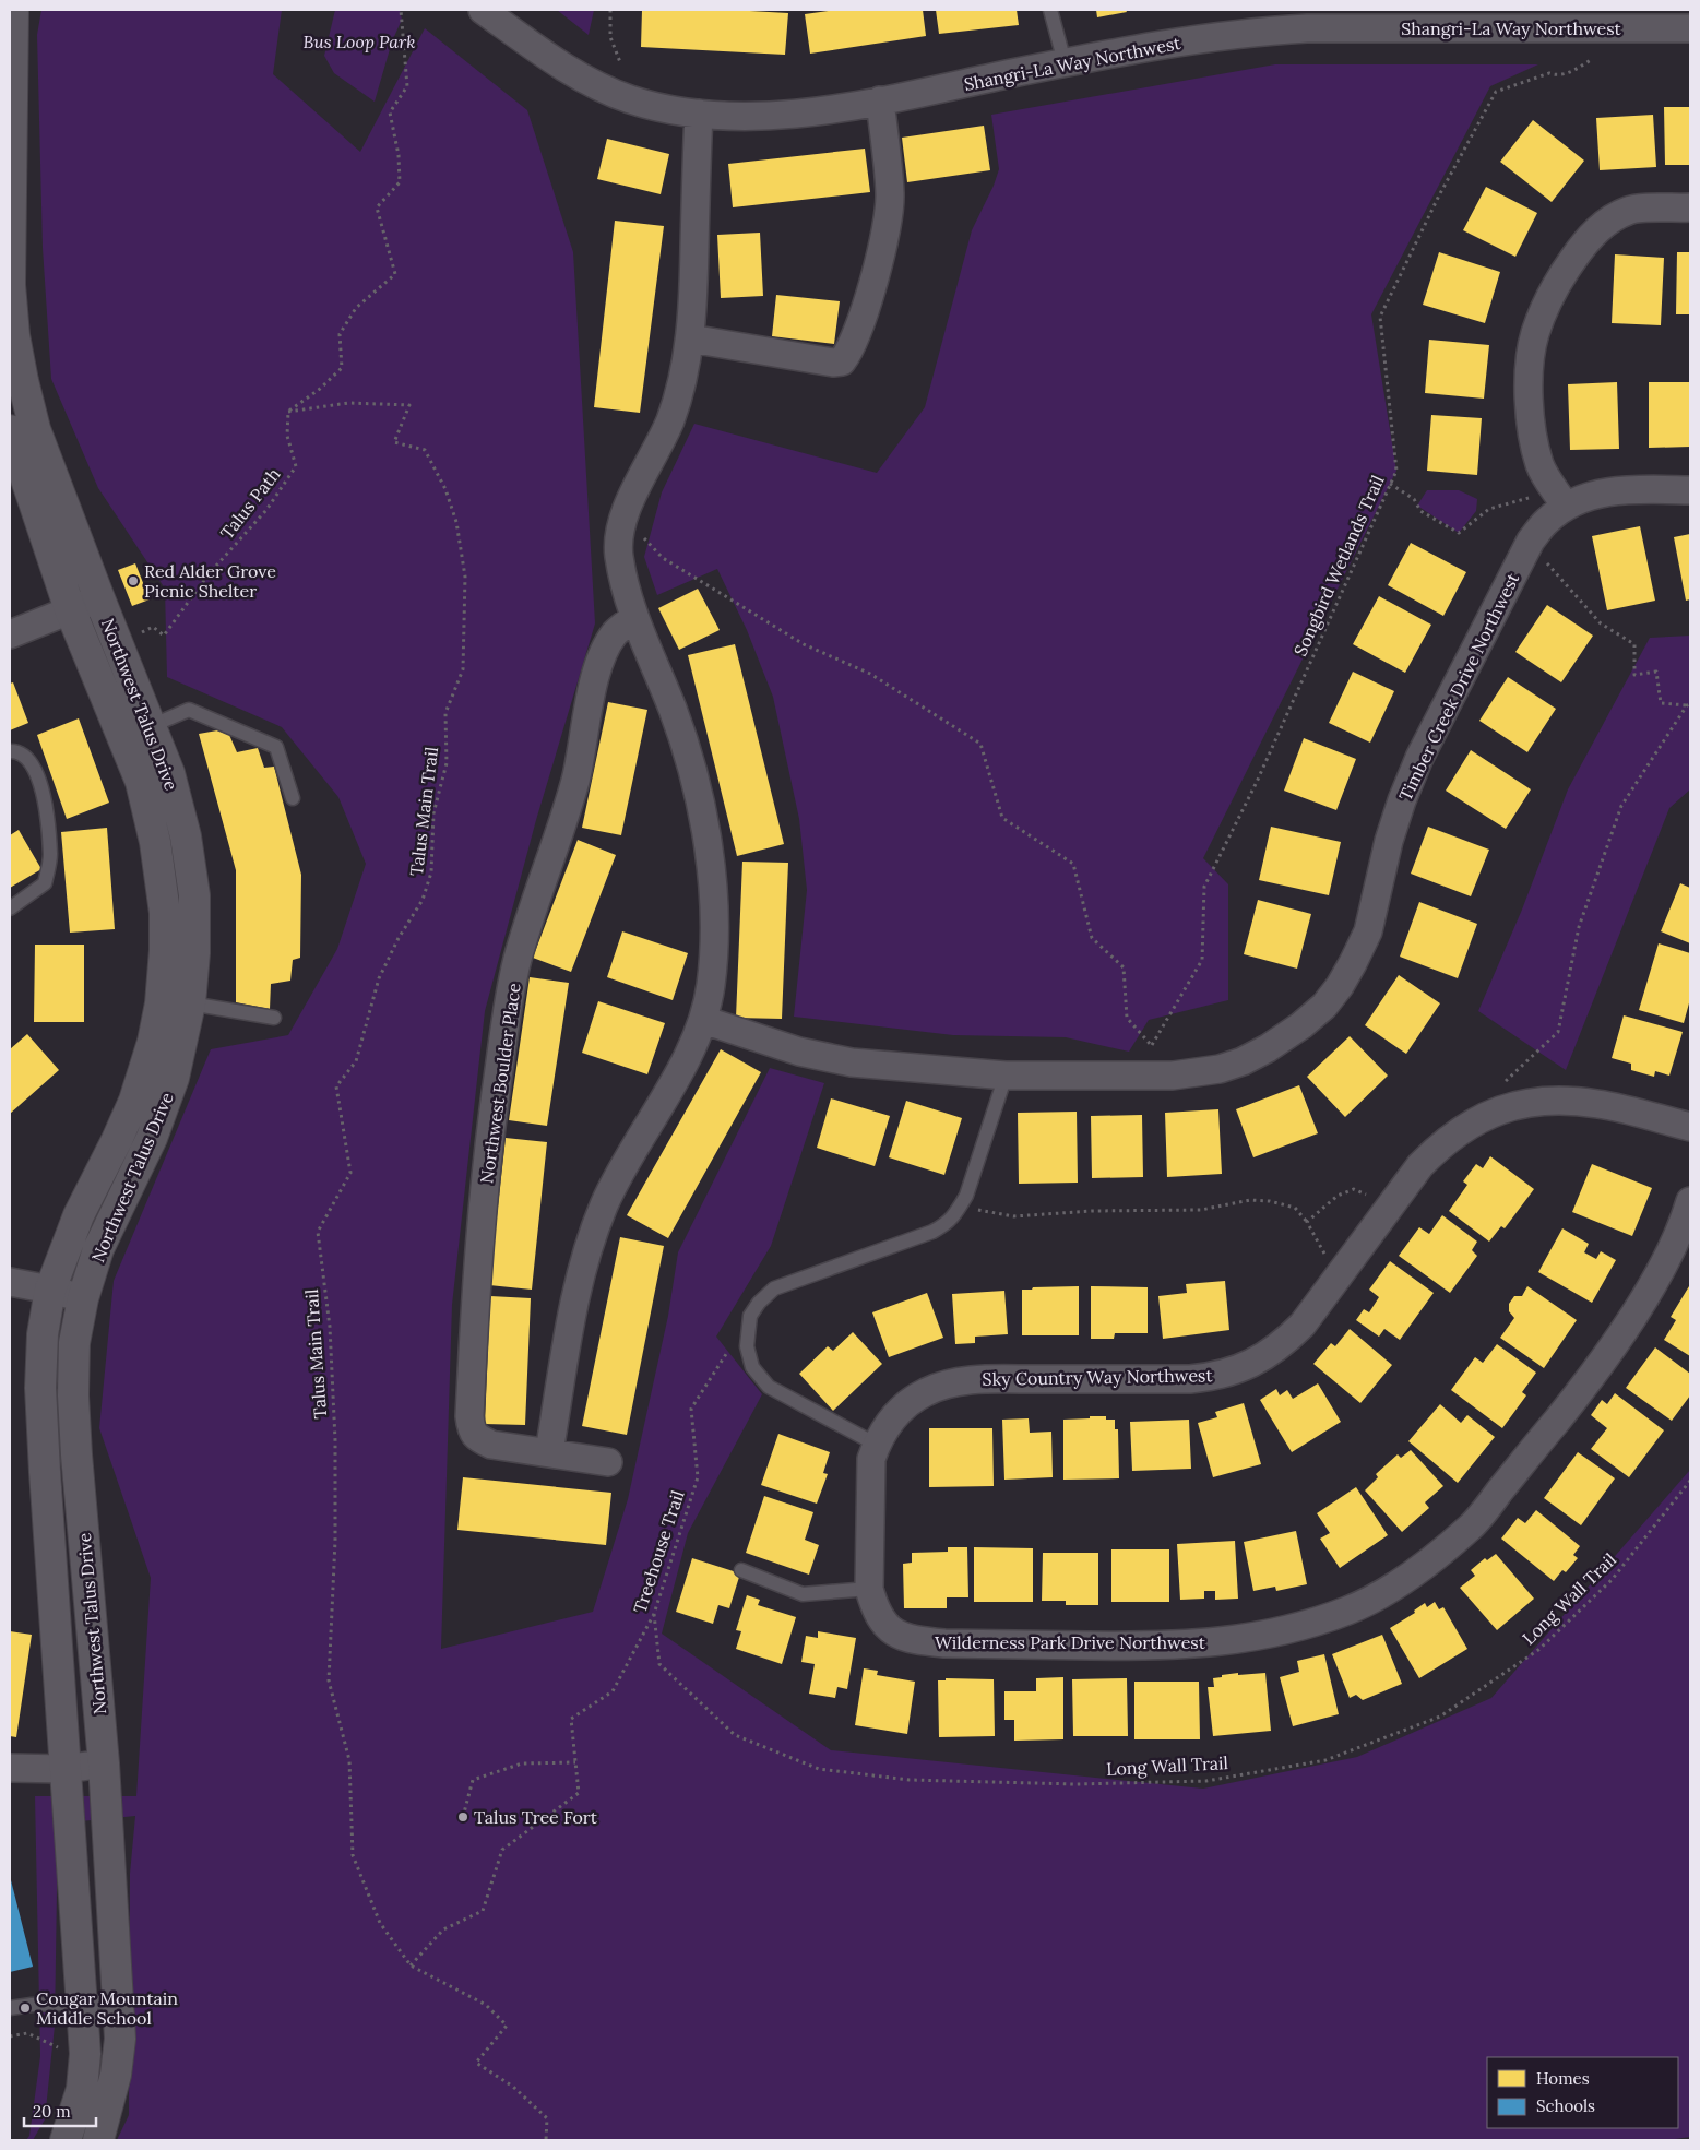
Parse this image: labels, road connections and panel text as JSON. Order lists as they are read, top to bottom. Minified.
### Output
{"streets":{"street":["Shangri-La Way Northwest","Timber Creek Drive Northwest","Northwest Talus Drive","Northwest Boulder Place","Sky Country Way Northwest","Wilderness Park Drive Northwest"],"path":["Talus Path","Songbird Wetlands Trail","Talus Main Trail","Treehouse Trail","Long Wall Trail"]},"crossings":[["Talus Path","Northwest Talus Drive"],["Talus Path","Talus Main Trail"],["Talus Main Trail","Treehouse Trail"],["Sky Country Way Northwest","Wilderness Park Drive Northwest"],["Treehouse Trail","Long Wall Trail"]],"parks":["Bus Loop Park"],"places":["Red Alder Grove Picnic Shelter","Talus Tree Fort","Cougar Mountain Middle School"],"legend":["Homes","Schools"],"scale_bar":"20 m"}
